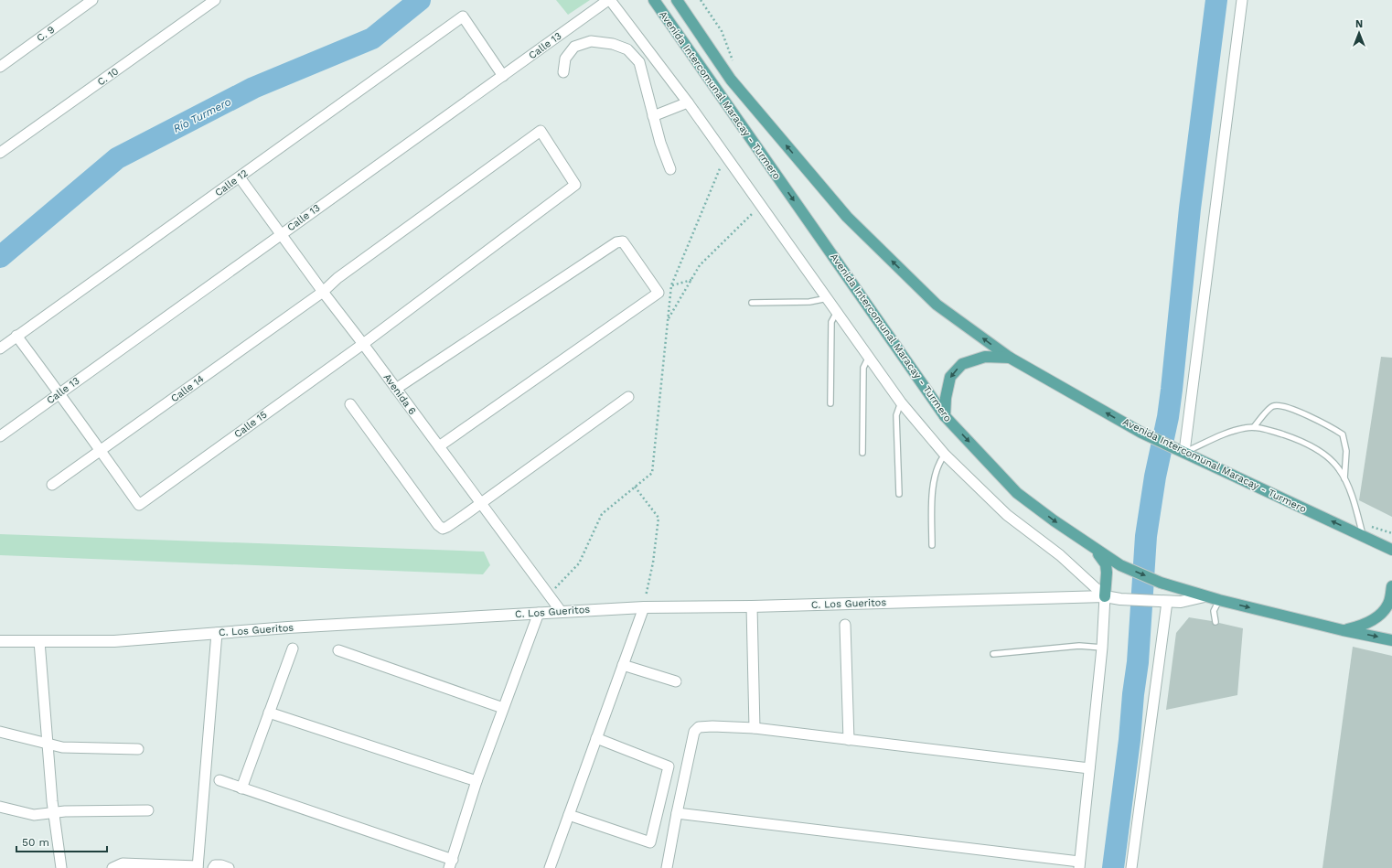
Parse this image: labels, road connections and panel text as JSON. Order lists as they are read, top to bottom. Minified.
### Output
{"streets":{"main road":["Avenida Intercomunal Maracay - Turmero"],"street":["C. 9","Calle 13","C. 10","Calle 12","Calle 14","Avenida 6","Calle 15","C. Los Gueritos"]},"crossings":[["Calle 13","Calle 12"],["Calle 13","Avenida 6"],["Avenida Intercomunal Maracay - Turmero","C. Los Gueritos"],["Calle 12","Avenida 6"],["Calle 14","Avenida 6"],["Calle 14","Calle 15"],["Avenida 6","Calle 15"],["Avenida 6","C. Los Gueritos"]],"water":["Río Turmero"],"scale_bar":"50 m","north":"top"}
